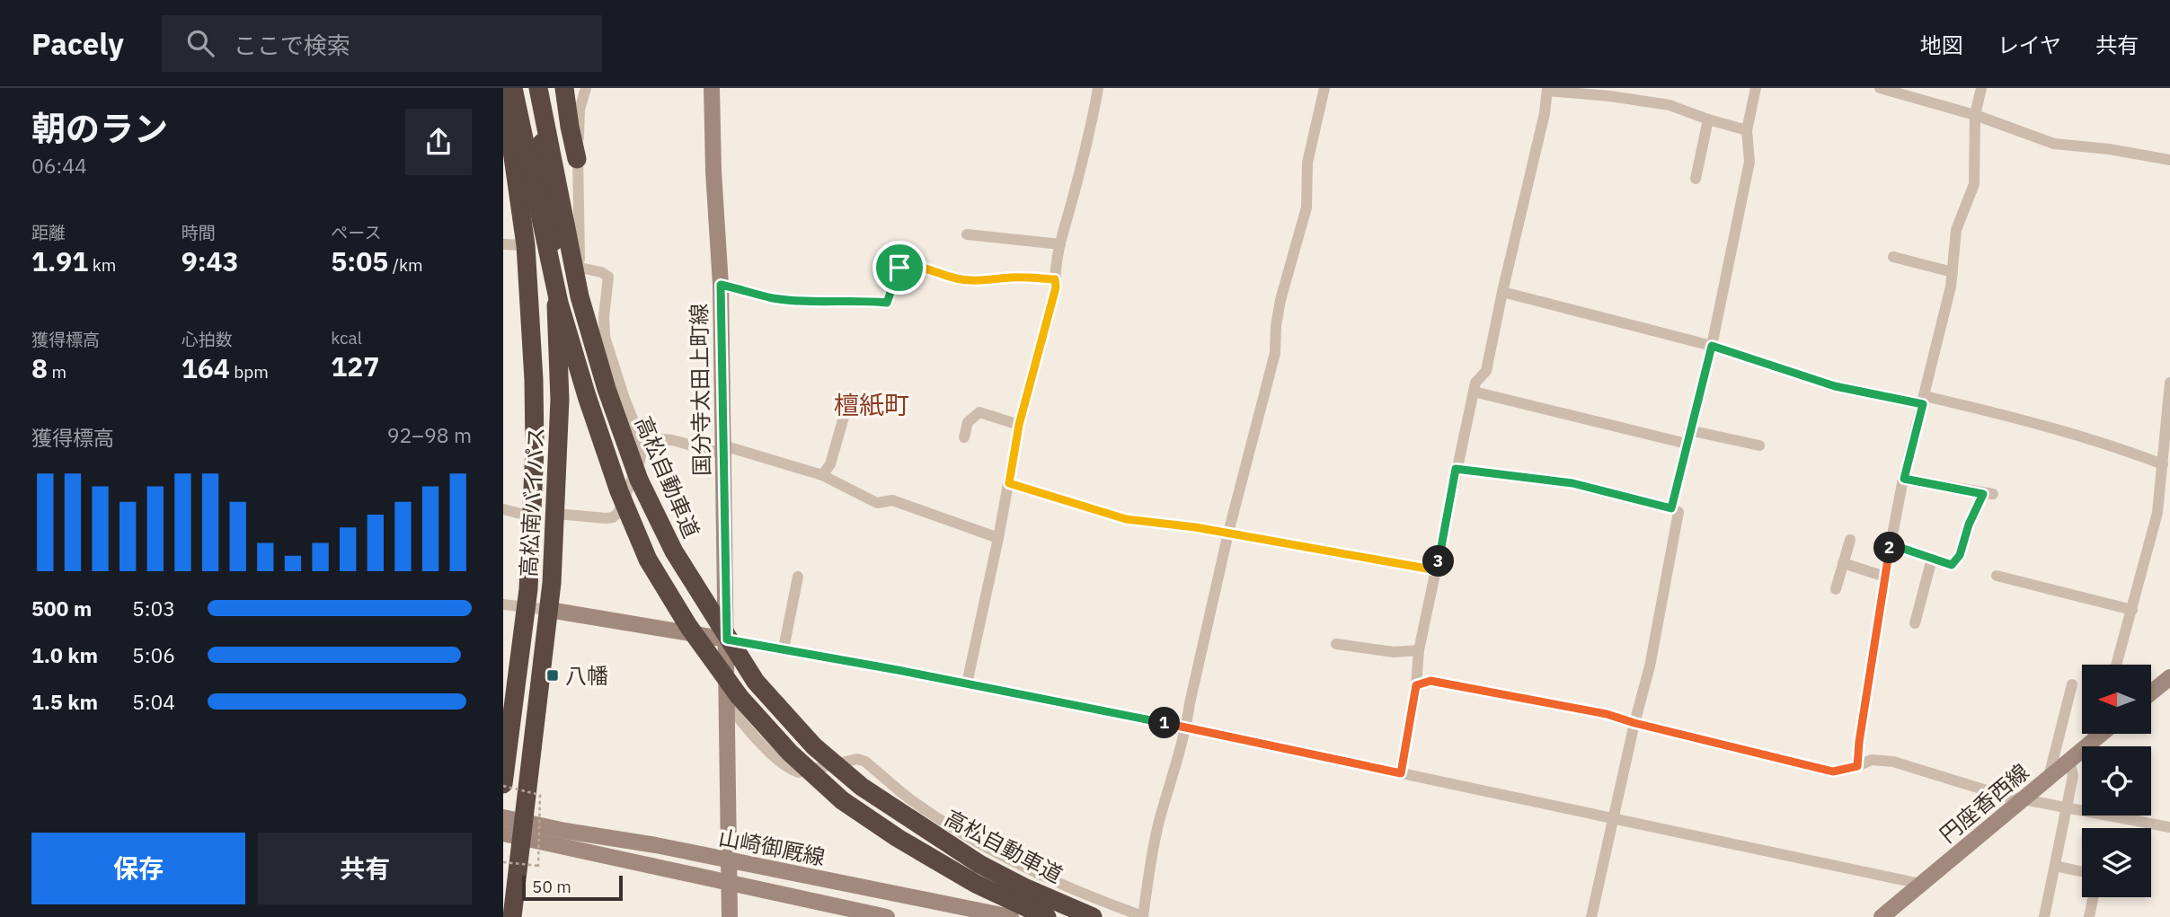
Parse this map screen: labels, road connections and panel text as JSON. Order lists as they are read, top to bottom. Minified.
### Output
{"streets":{"highway":["高松自動車道","高松南バイパス"],"main road":["国分寺太田上町線","円座香西線","山崎御厩線"]},"crossings":[["国分寺太田上町線","山崎御厩線"],["高松自動車道","高松南バイパス"],["高松南バイパス","山崎御厩線"]],"districts":["檀紙町"],"places":{"transit":["八幡"]},"scale_bar":"50 m","north":"left","page":{"header":"Pacely","search":"ここで検索","nav":["地図","レイヤ","共有"],"heading":["朝のラン","06:44"],"stats":[["距離","1.91 km"],["時間","9:43"],["ペース","5:05 /km"],["獲得標高","8 m"],["心拍数","164 bpm"],["kcal","127"]],"chart":["獲得標高","92–98 m"],"pins":["2","3","1"],"list":[{"name":"500 m","note":"5:03"},{"name":"1.0 km","note":"5:06"},{"name":"1.5 km","note":"5:04"}],"buttons":["保存","共有"],"scale":"50 m"}}
